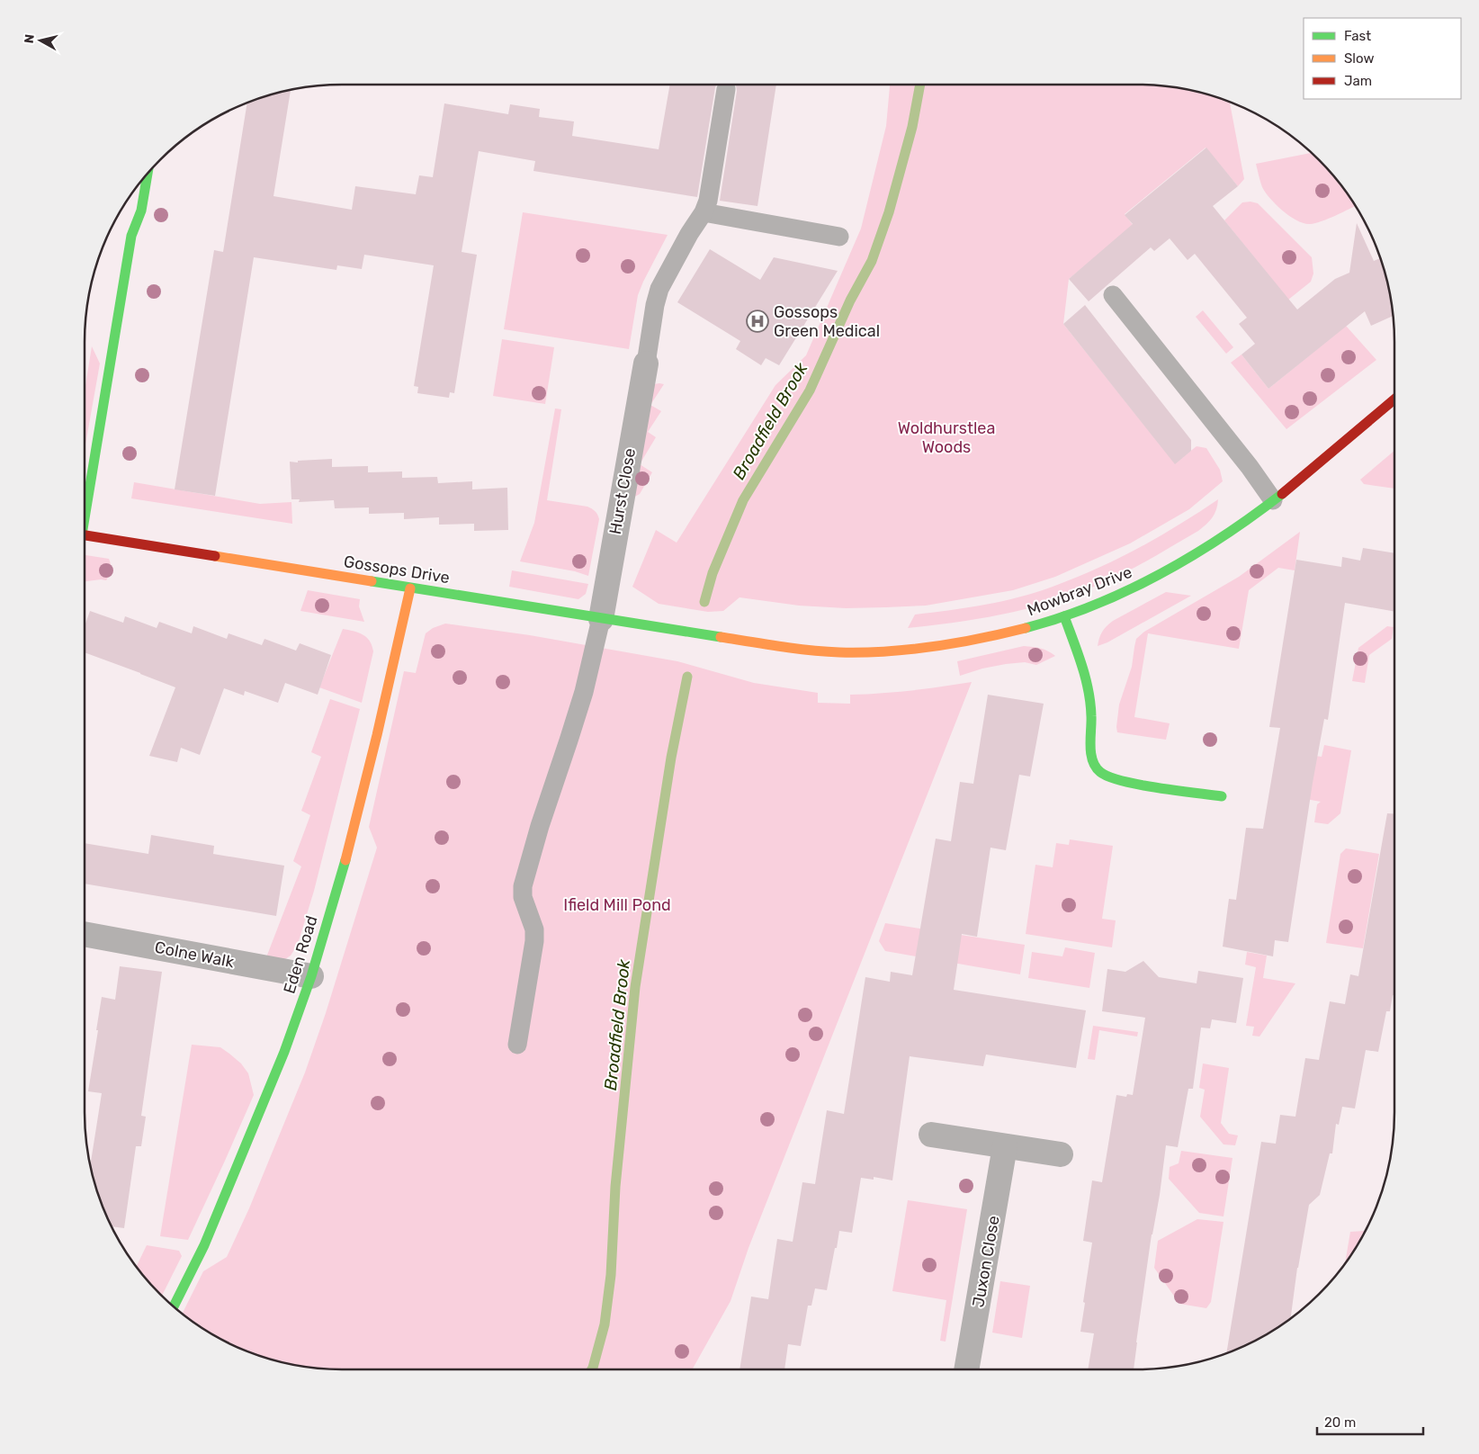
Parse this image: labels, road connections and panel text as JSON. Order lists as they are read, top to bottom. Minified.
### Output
{"streets":{"street":["Hurst Close","Gossops Drive","Mowbray Drive","Colne Walk","Eden Road","Juxon Close"]},"crossings":[["Hurst Close","Gossops Drive"],["Gossops Drive","Mowbray Drive"],["Gossops Drive","Eden Road"],["Colne Walk","Eden Road"]],"water":["Broadfield Brook"],"parks":["Woldhurstlea Woods","Ifield Mill Pond"],"places":{"hospital":["Gossops Green Medical"]},"legend":["Fast","Slow","Jam"],"scale_bar":"20 m","north":"left"}
